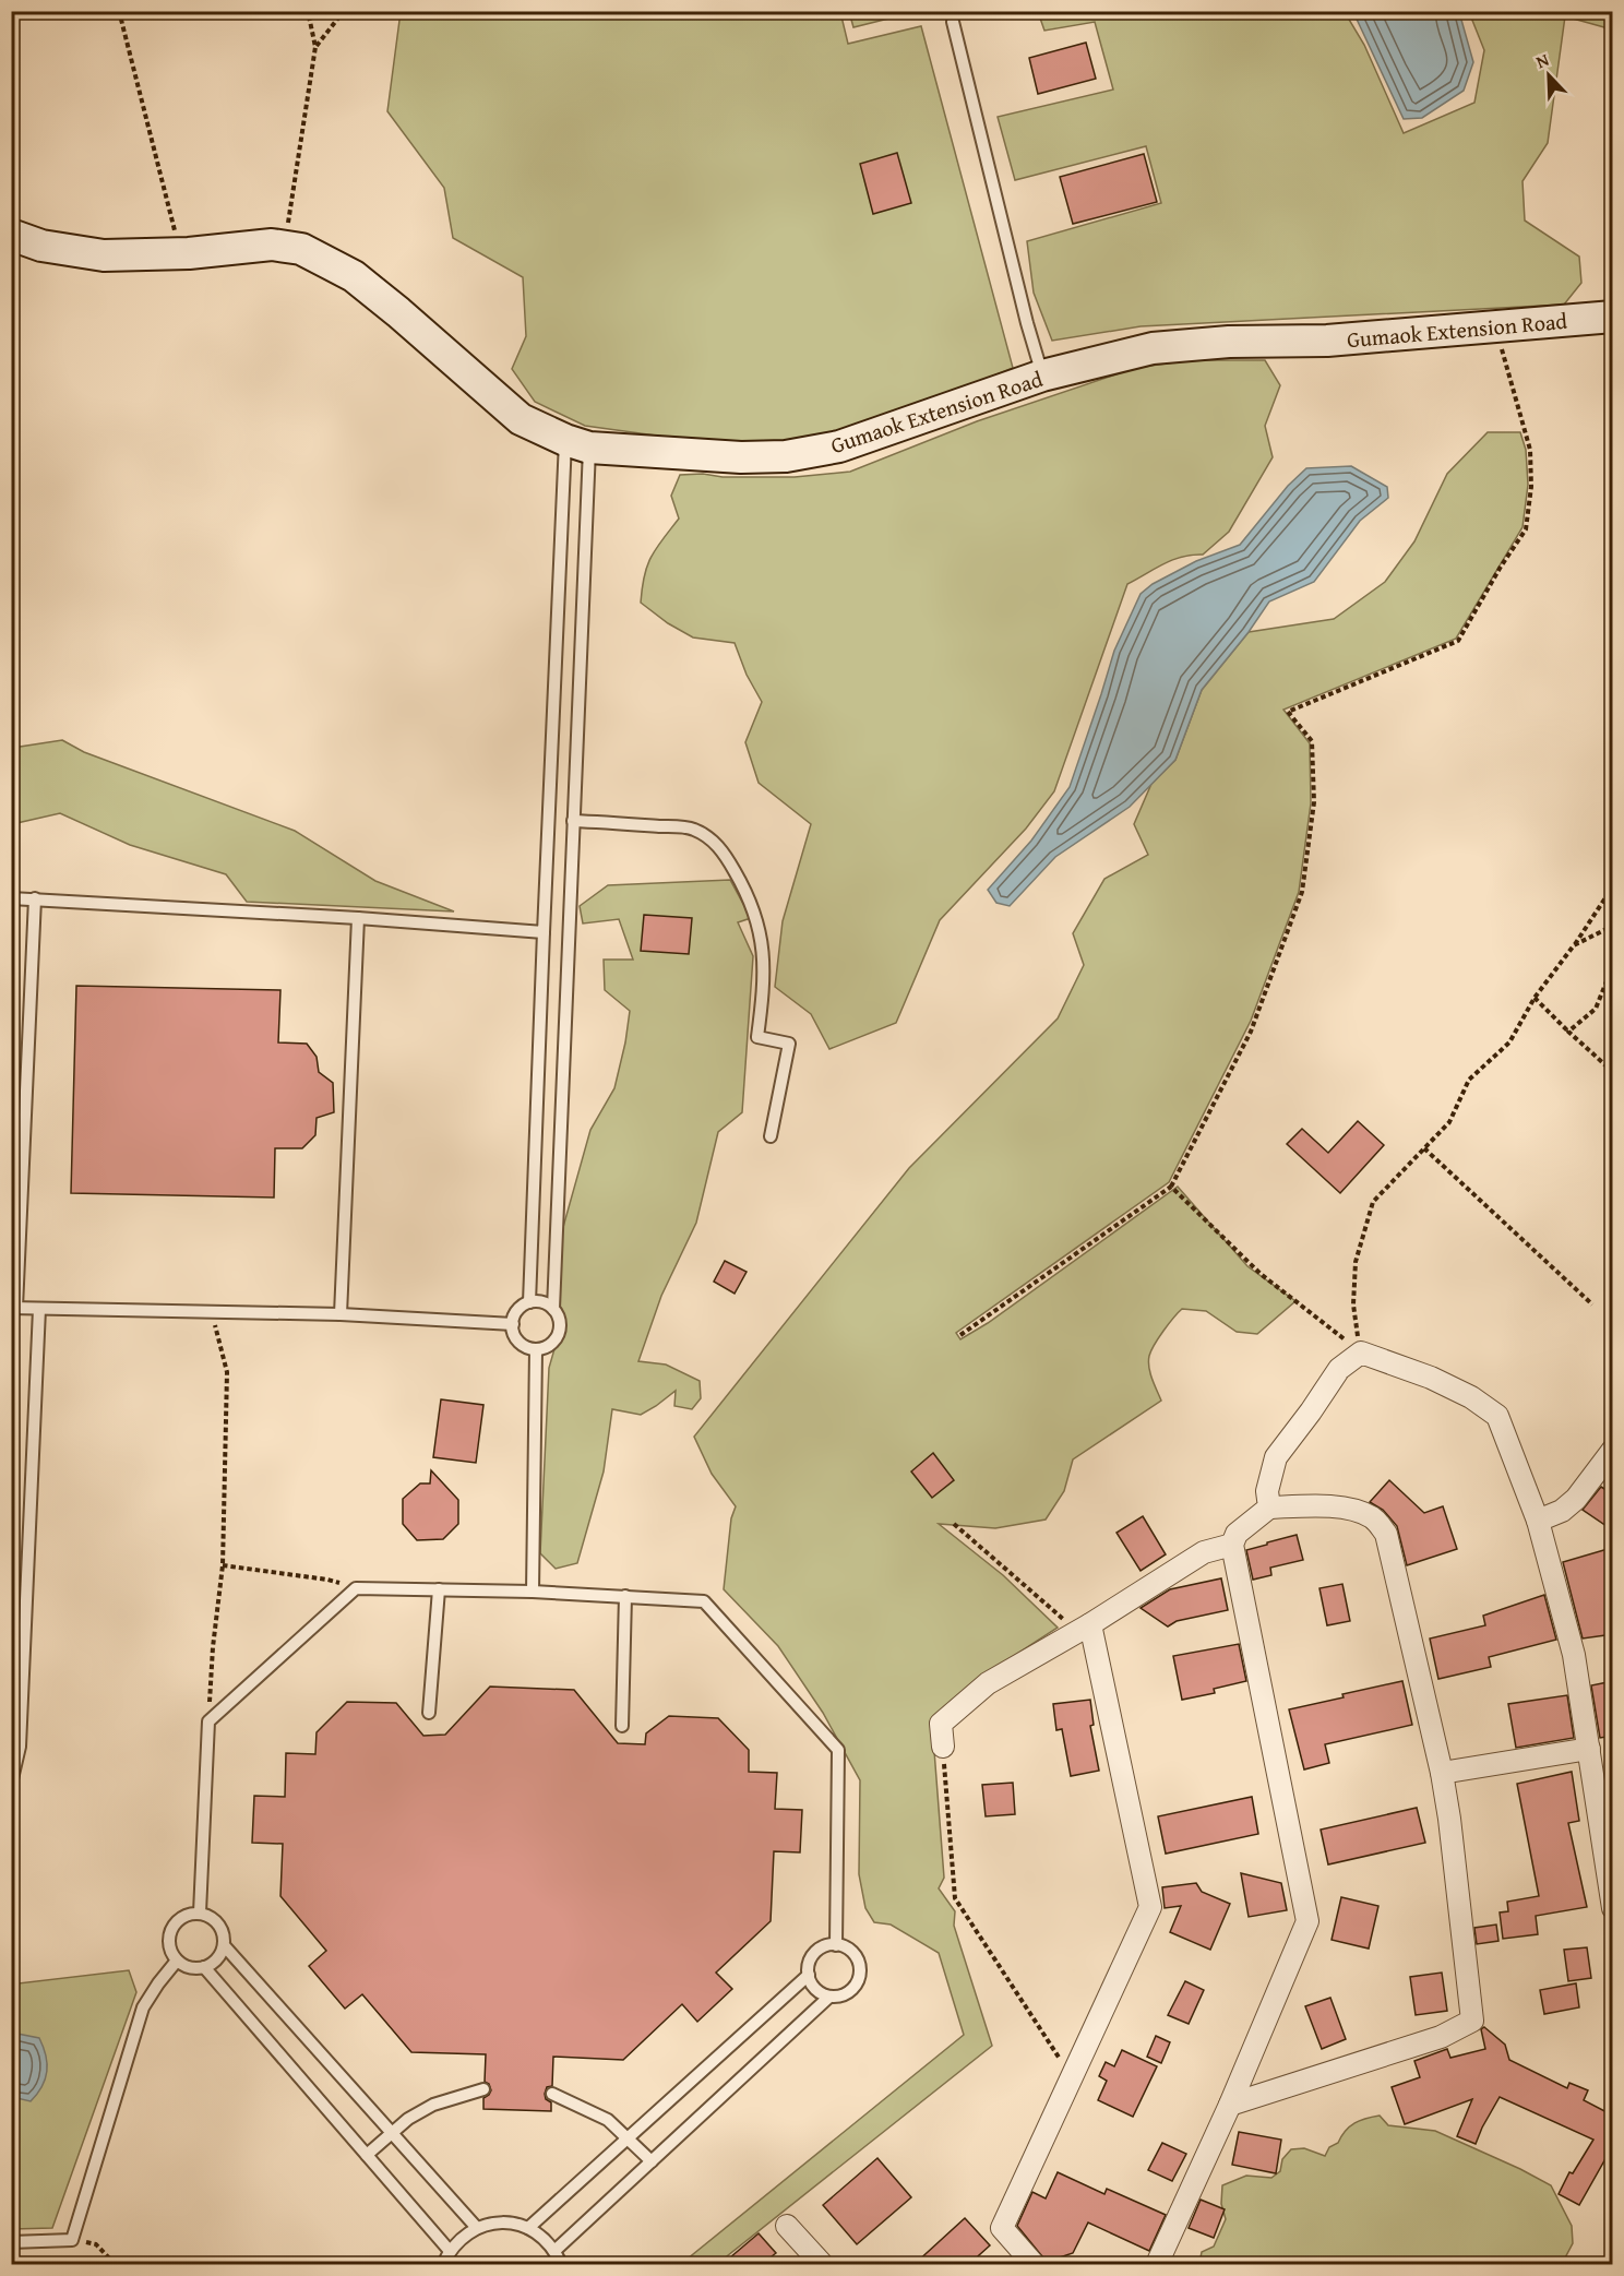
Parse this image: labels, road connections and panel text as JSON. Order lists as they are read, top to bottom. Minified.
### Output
{"streets":{"street":["Gumaok Extension Road"]},"north":"top left"}
